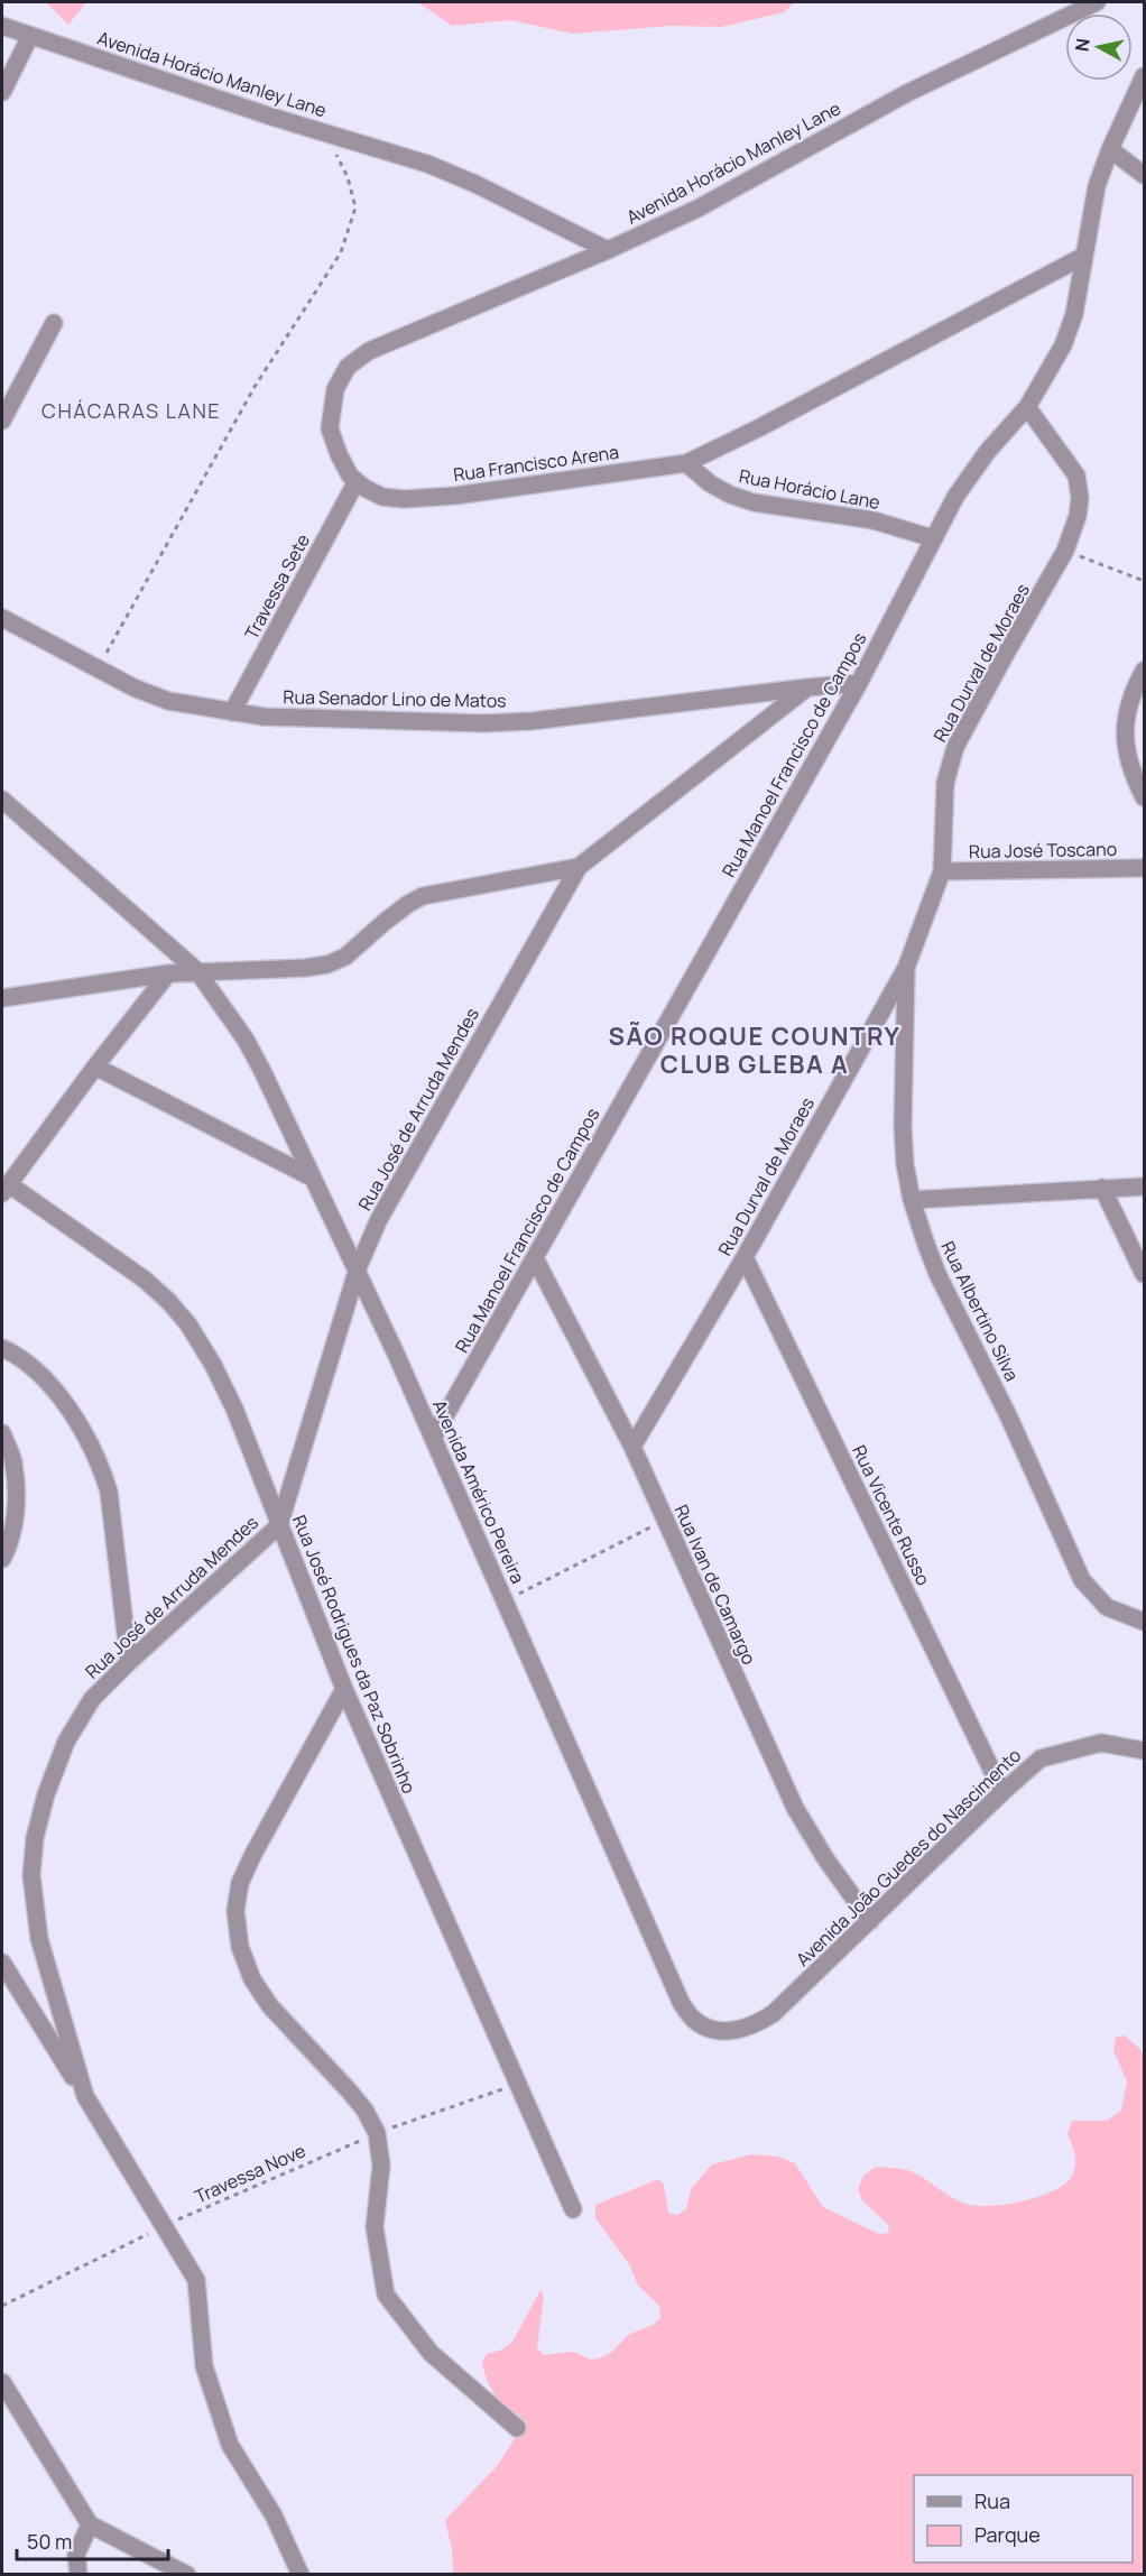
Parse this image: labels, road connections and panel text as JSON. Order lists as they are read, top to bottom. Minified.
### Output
{"streets":{"street":["Avenida Horácio Manley Lane","Rua Francisco Arena","Rua Horácio Lane","Travessa Sete","Rua Durval de Moraes","Rua Senador Lino de Matos","Rua Manoel Francisco de Campos","Rua José Toscano","Rua José de Arruda Mendes","Rua Albertino Silva","Avenida Américo Pereira","Rua Vicente Russo","Rua Ivan de Camargo","Rua José Rodrigues da Paz Sobrinho","Avenida João Guedes do Nascimento"],"path":["Travessa Nove"]},"crossings":[["Avenida Horácio Manley Lane","Rua Francisco Arena"],["Rua Francisco Arena","Rua Horácio Lane"],["Rua Francisco Arena","Travessa Sete"],["Rua Francisco Arena","Rua Manoel Francisco de Campos"],["Rua Horácio Lane","Rua Manoel Francisco de Campos"],["Travessa Sete","Rua Senador Lino de Matos"],["Rua Durval de Moraes","Rua Manoel Francisco de Campos"],["Rua Durval de Moraes","Rua José Toscano"],["Rua Durval de Moraes","Rua Albertino Silva"],["Rua Durval de Moraes","Rua Vicente Russo"],["Rua Durval de Moraes","Rua Ivan de Camargo"],["Rua Senador Lino de Matos","Rua José de Arruda Mendes"],["Rua Manoel Francisco de Campos","Avenida Américo Pereira"],["Rua Manoel Francisco de Campos","Rua Ivan de Camargo"],["Rua José de Arruda Mendes","Avenida Américo Pereira"],["Rua José de Arruda Mendes","Rua José Rodrigues da Paz Sobrinho"],["Rua José de Arruda Mendes","Travessa Nove"],["Avenida Américo Pereira","Avenida João Guedes do Nascimento"],["Rua Vicente Russo","Avenida João Guedes do Nascimento"],["Rua Ivan de Camargo","Avenida João Guedes do Nascimento"],["Rua José Rodrigues da Paz Sobrinho","Travessa Nove"]],"districts":["CHÁCARAS LANE","SÃO ROQUE COUNTRY CLUB GLEBA A"],"legend":["Rua","Parque"],"scale_bar":"50 m","north":"left"}
